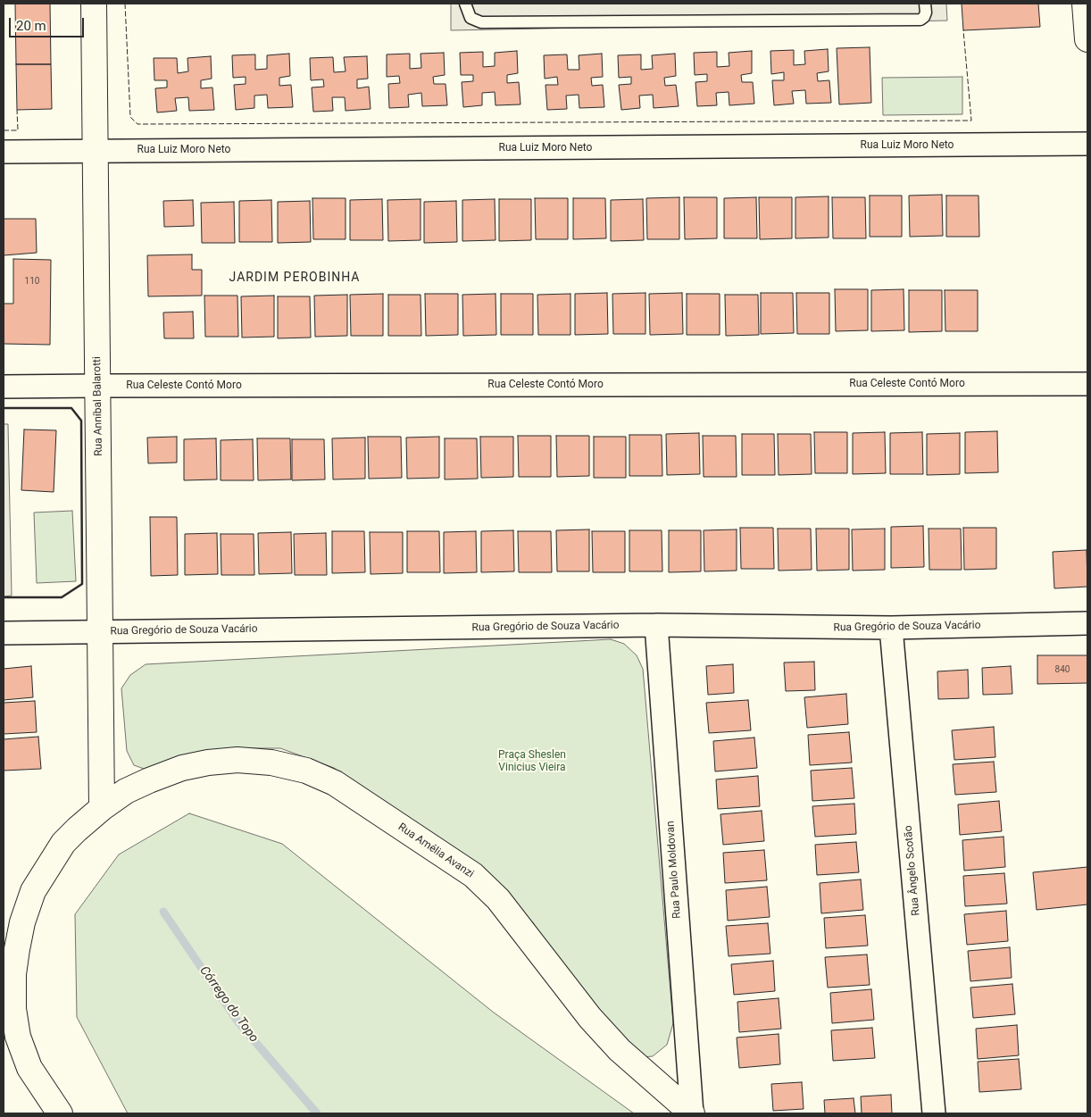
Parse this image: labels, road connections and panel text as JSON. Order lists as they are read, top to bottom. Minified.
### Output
{"streets":{"street":["Rua Luiz Moro Neto","Rua Celeste Contó Moro","Rua Anníbal Balarotti","Rua Gregório de Souza Vacário","Rua Amélia Avanzi","Rua Paulo Moldovan","Rua Ângelo Scotão"]},"crossings":[["Rua Luiz Moro Neto","Rua Anníbal Balarotti"],["Rua Celeste Contó Moro","Rua Anníbal Balarotti"],["Rua Anníbal Balarotti","Rua Gregório de Souza Vacário"],["Rua Anníbal Balarotti","Rua Amélia Avanzi"],["Rua Gregório de Souza Vacário","Rua Paulo Moldovan"],["Rua Gregório de Souza Vacário","Rua Ângelo Scotão"],["Rua Amélia Avanzi","Rua Paulo Moldovan"]],"districts":["JARDIM PEROBINHA"],"water":["Córrego do Topo"],"parks":["Praça Sheslen Vinicius Vieira"],"house_numbers":["110","840"],"scale_bar":"20 m"}
